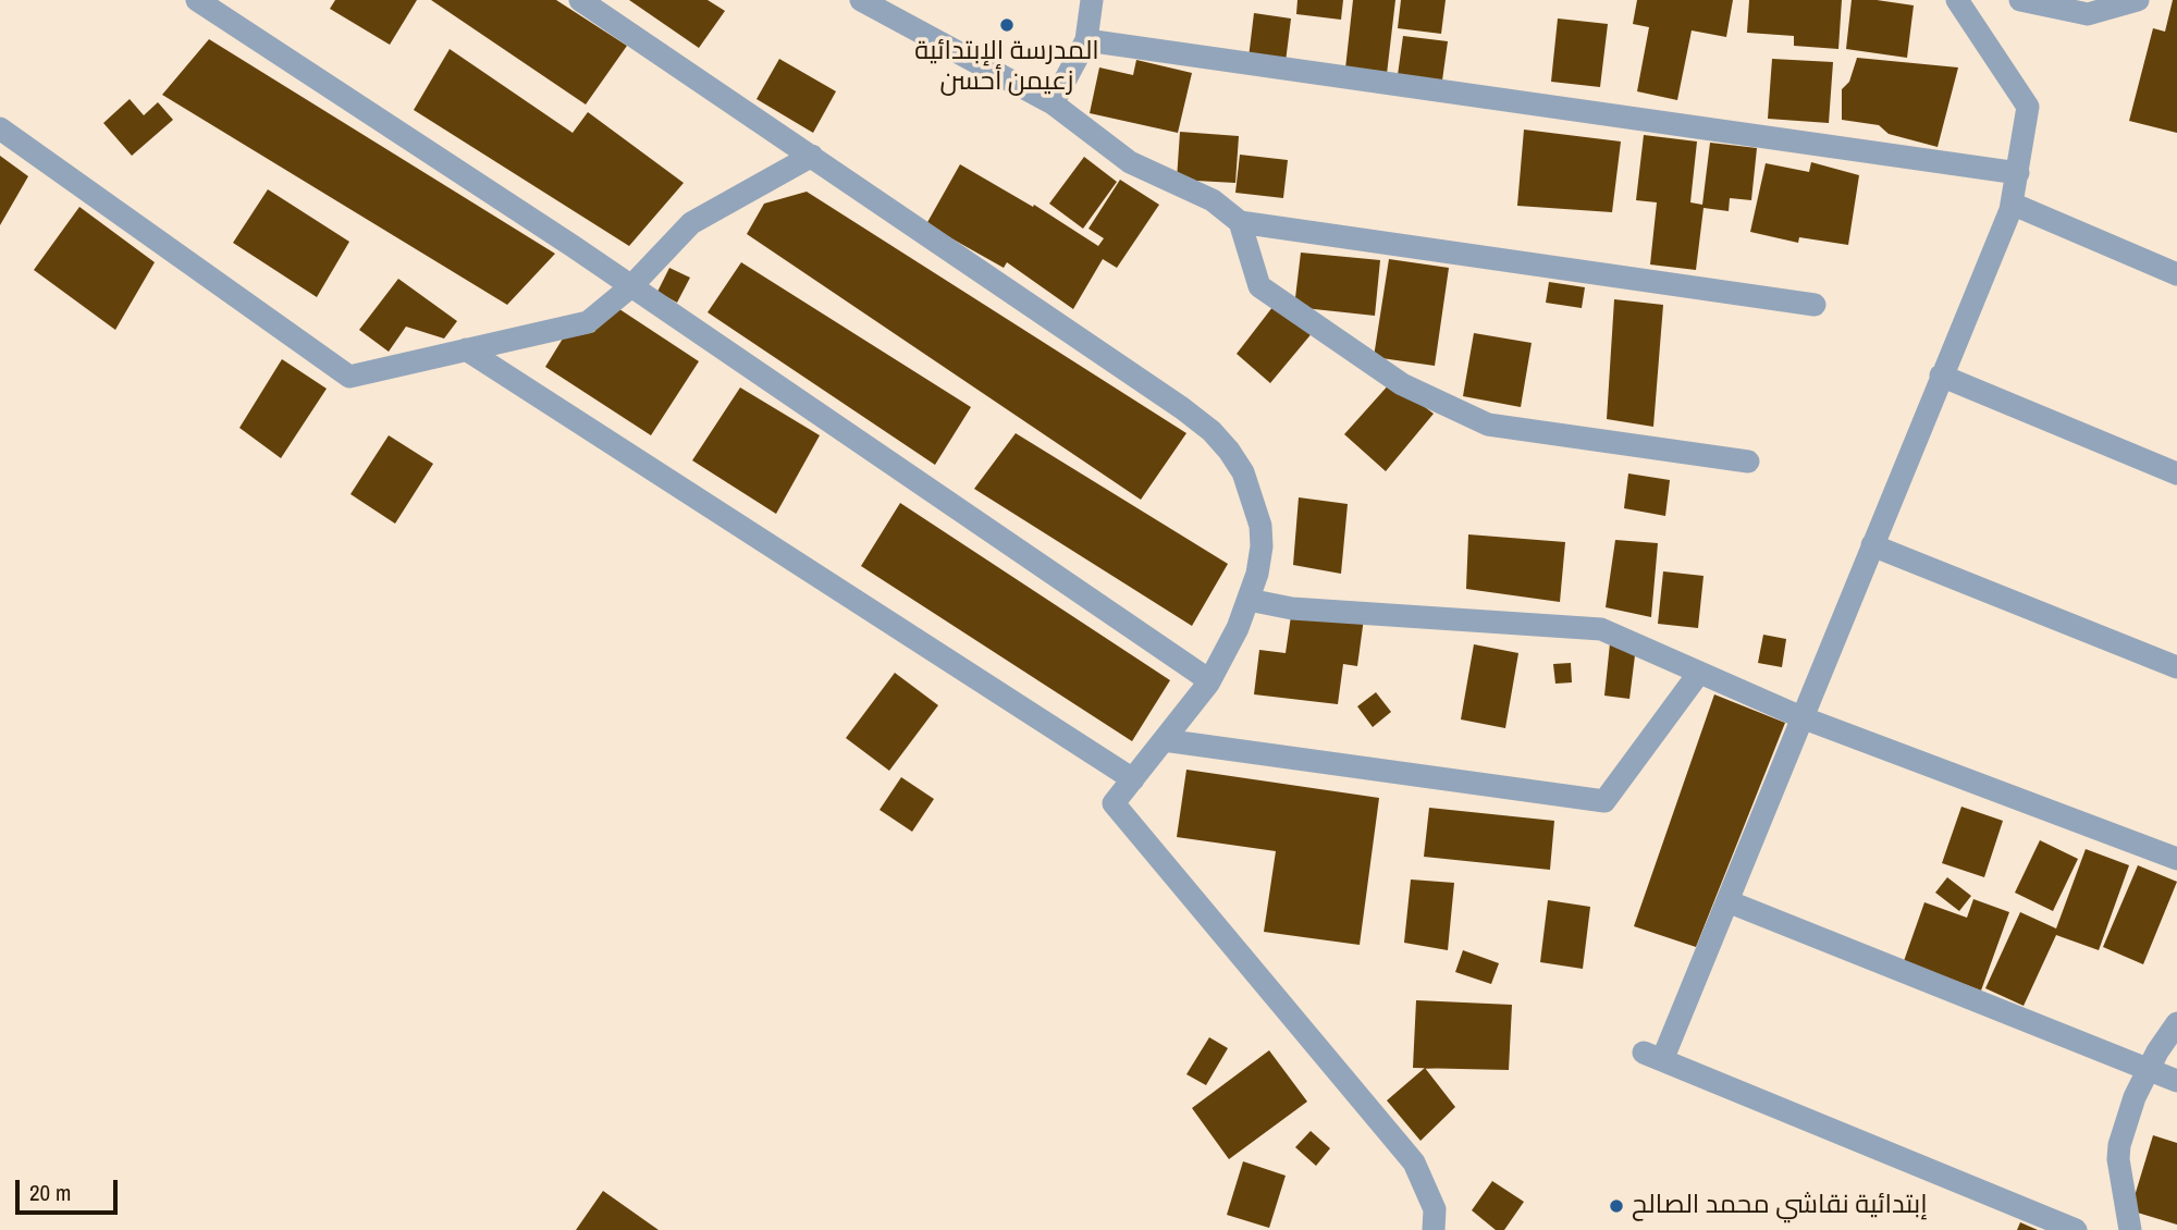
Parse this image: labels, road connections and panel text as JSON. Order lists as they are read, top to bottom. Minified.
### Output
{"places":["المدرسة الإبتدائية زعيمن أحسن","إبتدائية نقاشي محمد الصالح"],"scale_bar":"20 m"}
